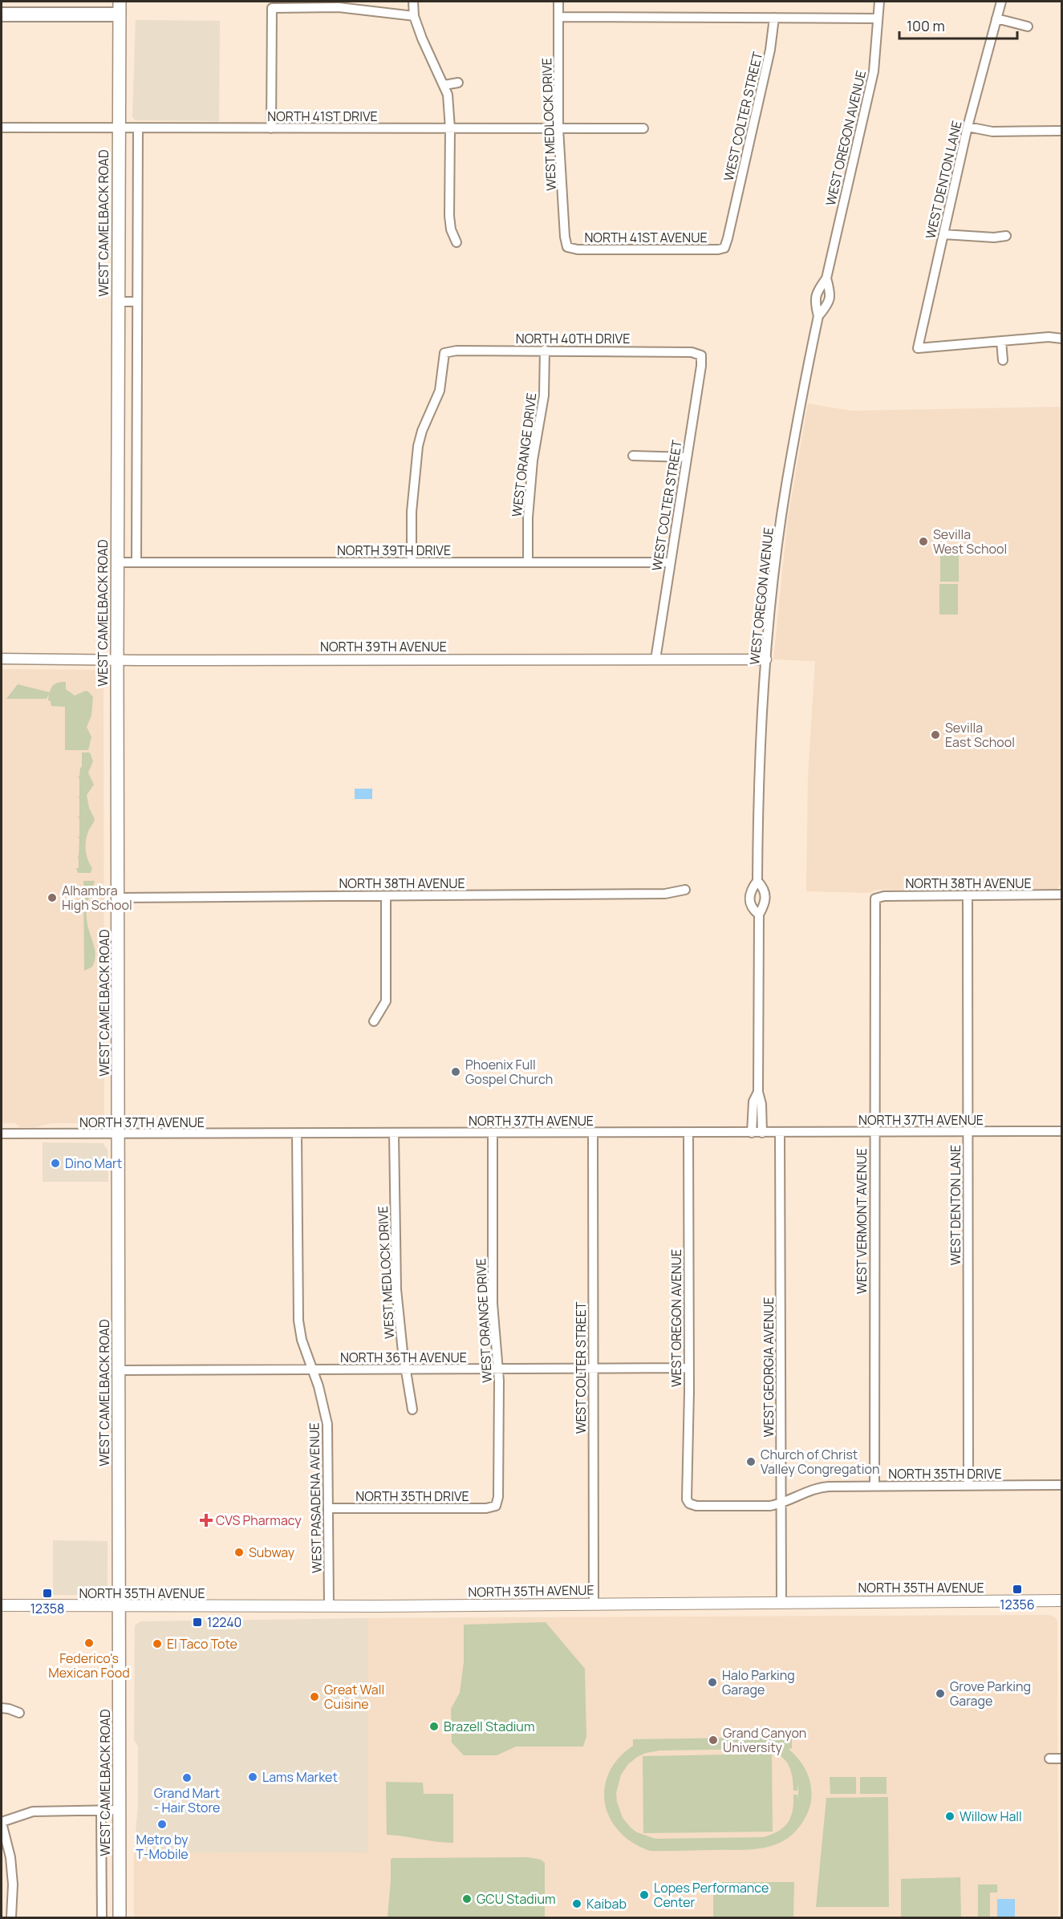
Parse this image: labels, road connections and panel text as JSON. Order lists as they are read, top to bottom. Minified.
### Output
{"streets":{"main road":["WEST CAMELBACK ROAD","NORTH 35TH AVENUE"],"street":["NORTH 41ST DRIVE","WEST COLTER STREET","WEST MEDLOCK DRIVE","WEST OREGON AVENUE","WEST DENTON LANE","NORTH 41ST AVENUE","NORTH 40TH DRIVE","WEST ORANGE DRIVE","NORTH 39TH DRIVE","NORTH 39TH AVENUE","NORTH 38TH AVENUE","NORTH 37TH AVENUE","WEST VERMONT AVENUE","NORTH 36TH AVENUE","WEST GEORGIA AVENUE","NORTH 35TH DRIVE","WEST PASADENA AVENUE"]},"crossings":[["NORTH 41ST DRIVE","WEST MEDLOCK DRIVE"],["NORTH 41ST DRIVE","WEST CAMELBACK ROAD"],["WEST COLTER STREET","NORTH 41ST AVENUE"],["WEST COLTER STREET","NORTH 40TH DRIVE"],["WEST COLTER STREET","NORTH 39TH DRIVE"],["WEST COLTER STREET","NORTH 39TH AVENUE"],["WEST COLTER STREET","NORTH 37TH AVENUE"],["WEST COLTER STREET","NORTH 36TH AVENUE"],["WEST COLTER STREET","NORTH 35TH AVENUE"],["WEST MEDLOCK DRIVE","NORTH 41ST AVENUE"],["WEST MEDLOCK DRIVE","NORTH 37TH AVENUE"],["WEST MEDLOCK DRIVE","NORTH 36TH AVENUE"],["WEST OREGON AVENUE","NORTH 39TH AVENUE"],["WEST OREGON AVENUE","NORTH 37TH AVENUE"],["WEST OREGON AVENUE","NORTH 36TH AVENUE"],["WEST OREGON AVENUE","NORTH 35TH DRIVE"],["WEST DENTON LANE","NORTH 38TH AVENUE"],["WEST DENTON LANE","NORTH 37TH AVENUE"],["WEST DENTON LANE","NORTH 35TH DRIVE"],["WEST CAMELBACK ROAD","NORTH 39TH DRIVE"],["WEST CAMELBACK ROAD","NORTH 39TH AVENUE"],["WEST CAMELBACK ROAD","NORTH 38TH AVENUE"],["WEST CAMELBACK ROAD","NORTH 37TH AVENUE"],["WEST CAMELBACK ROAD","NORTH 36TH AVENUE"],["WEST CAMELBACK ROAD","NORTH 35TH AVENUE"],["NORTH 40TH DRIVE","WEST ORANGE DRIVE"],["NORTH 40TH DRIVE","NORTH 39TH DRIVE"],["WEST ORANGE DRIVE","NORTH 39TH DRIVE"],["WEST ORANGE DRIVE","NORTH 37TH AVENUE"],["WEST ORANGE DRIVE","NORTH 36TH AVENUE"],["WEST ORANGE DRIVE","NORTH 35TH DRIVE"],["NORTH 38TH AVENUE","WEST VERMONT AVENUE"],["NORTH 37TH AVENUE","WEST VERMONT AVENUE"],["NORTH 37TH AVENUE","WEST GEORGIA AVENUE"],["NORTH 37TH AVENUE","WEST PASADENA AVENUE"],["WEST VERMONT AVENUE","NORTH 35TH DRIVE"],["NORTH 36TH AVENUE","WEST PASADENA AVENUE"],["WEST GEORGIA AVENUE","NORTH 35TH DRIVE"],["WEST GEORGIA AVENUE","NORTH 35TH AVENUE"],["NORTH 35TH DRIVE","WEST PASADENA AVENUE"],["WEST PASADENA AVENUE","NORTH 35TH AVENUE"]],"places":{"other":["Sevilla West School","Sevilla East School","Alhambra High School","Phoenix Full Gospel Church","Dino Mart","Church of Christ Valley Congregation","Subway","Federico's Mexican Food","El Taco Tote","Halo Parking Garage","Grove Parking Garage","Great Wall Cuisine","Brazell Stadium","Grand Canyon University","Lams Market","Grand Mart - Hair Store","Willow Hall","Metro by T-Mobile","Lopes Performance Center","GCU Stadium","Kaibab"],"health":["CVS Pharmacy"],"transit":["12356","12358","12240"]},"scale_bar":"100 m"}
